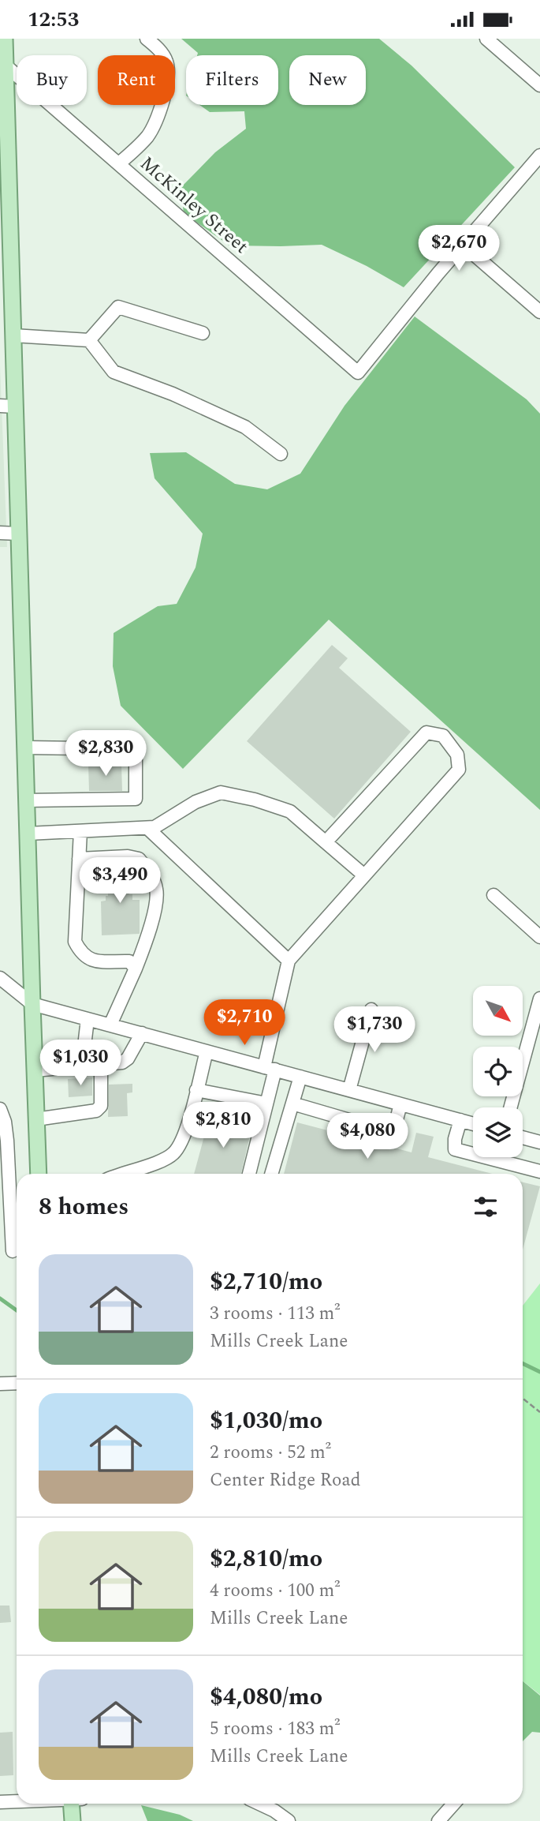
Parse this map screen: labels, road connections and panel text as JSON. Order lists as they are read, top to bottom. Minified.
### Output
{"streets":{"street":["McKinley Street"]},"north":"bottom right","page":{"status":"12:53","chip":["Buy","Rent","Filters","New"],"price":["$2,670","$2,830","$3,490","$2,710","$1,730","$1,030","$2,810","$4,080"],"heading":"8 homes","list":[{"name":"$2,710/mo","note":"3 rooms · 113 m² · Mills Creek Lane"},{"name":"$1,030/mo","note":"2 rooms · 52 m² · Center Ridge Road"},{"name":"$2,810/mo","note":"4 rooms · 100 m² · Mills Creek Lane"},{"name":"$4,080/mo","note":"5 rooms · 183 m² · Mills Creek Lane"}]}}
